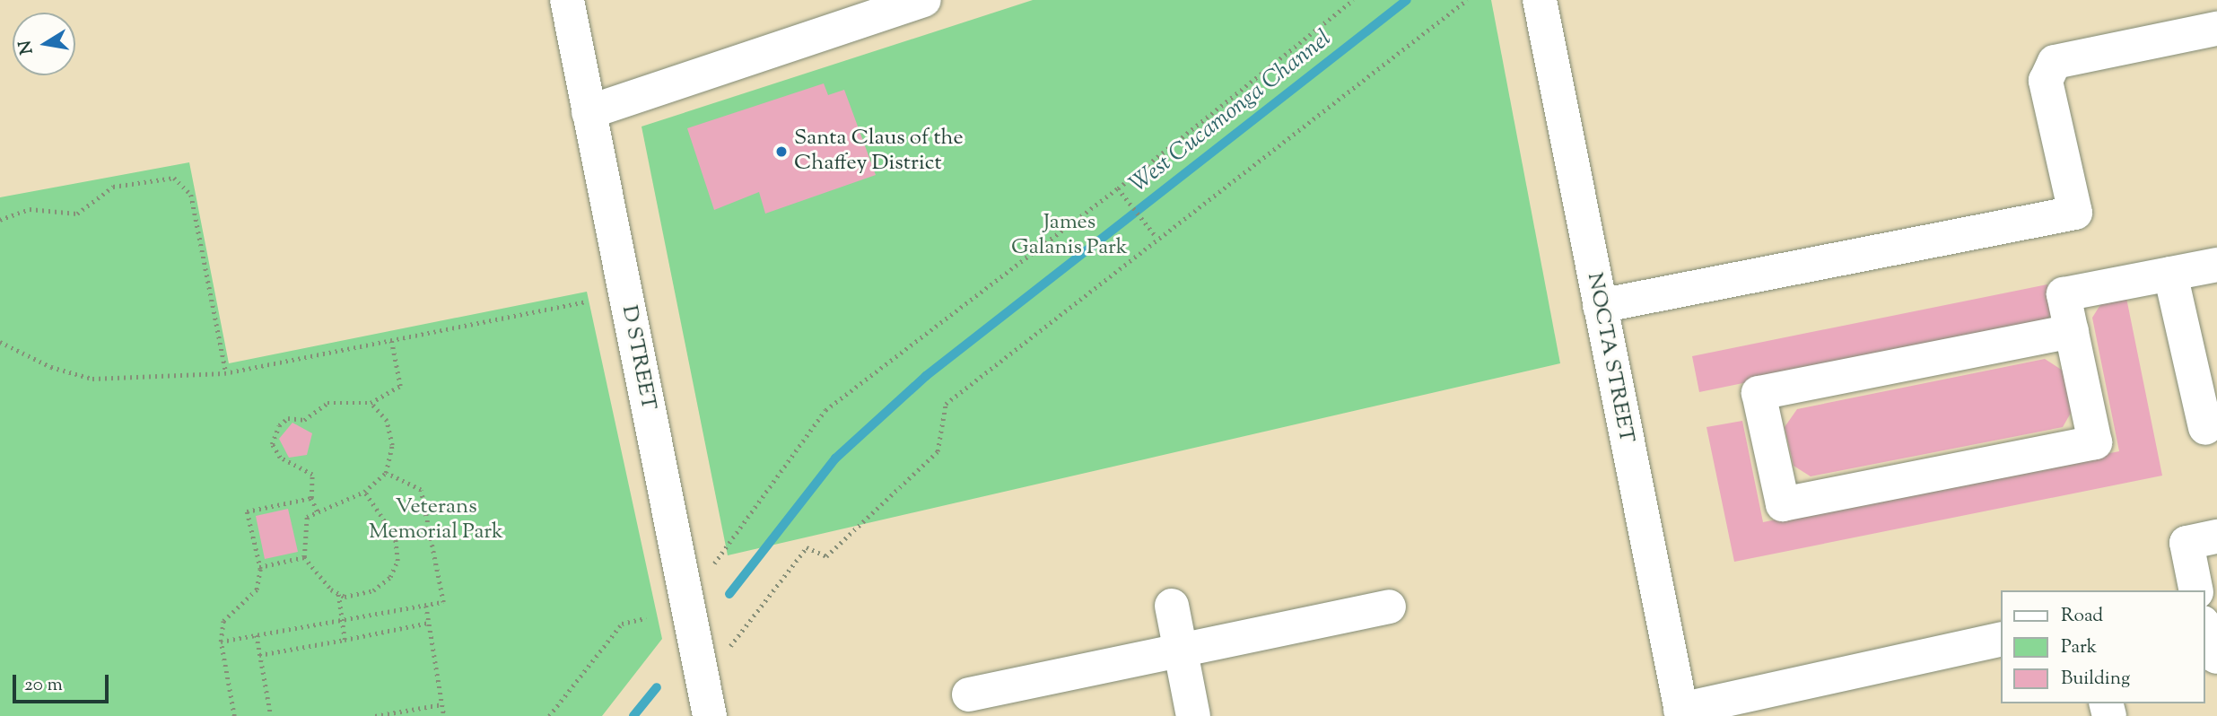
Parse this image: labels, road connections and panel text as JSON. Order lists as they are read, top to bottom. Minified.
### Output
{"streets":{"street":["D STREET","NOCTA STREET"]},"water":["West Cucamonga Channel"],"parks":["James Galanis Park","Veterans Memorial Park"],"places":["Santa Claus of the Chaffey District"],"legend":["Road","Park","Building"],"scale_bar":"20 m","north":"left"}
